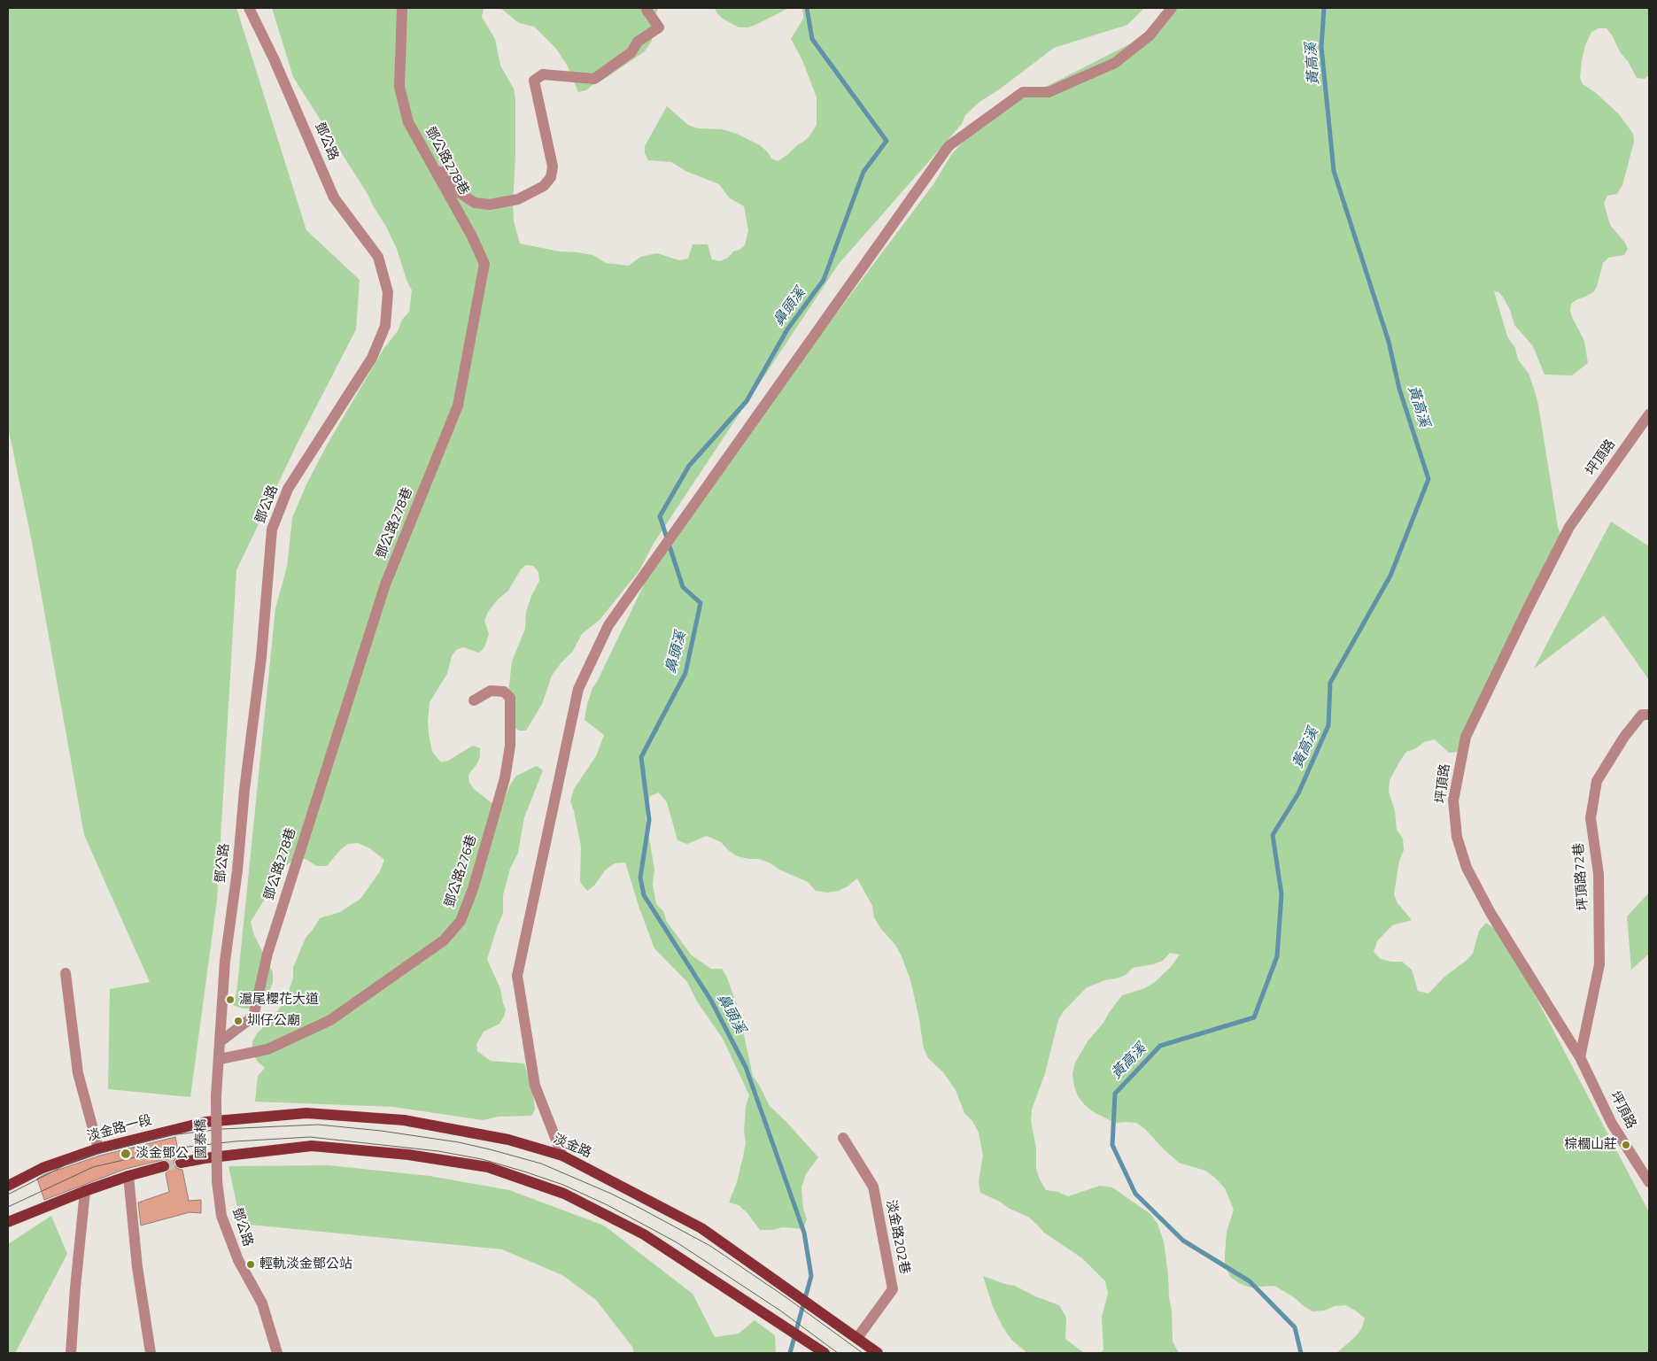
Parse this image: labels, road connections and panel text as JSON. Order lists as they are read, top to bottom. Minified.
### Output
{"streets":{"main road":["淡金路一段","淡金路"],"street":["鄧公路","鄧公路278巷","坪頂路","鄧公路276巷","坪頂路72巷","國泰橋","淡金路202巷"]},"crossings":[["鄧公路","鄧公路278巷"],["鄧公路","鄧公路276巷"],["鄧公路","國泰橋"],["坪頂路","坪頂路72巷"],["淡金路一段","淡金路"],["淡金路","淡金路202巷"]],"water":["黃高溪","鼻頭溪"],"places":["滬尾櫻花大道","圳仔公廟","棕櫚山莊","淡金鄧公","輕軌淡金鄧公站"]}
